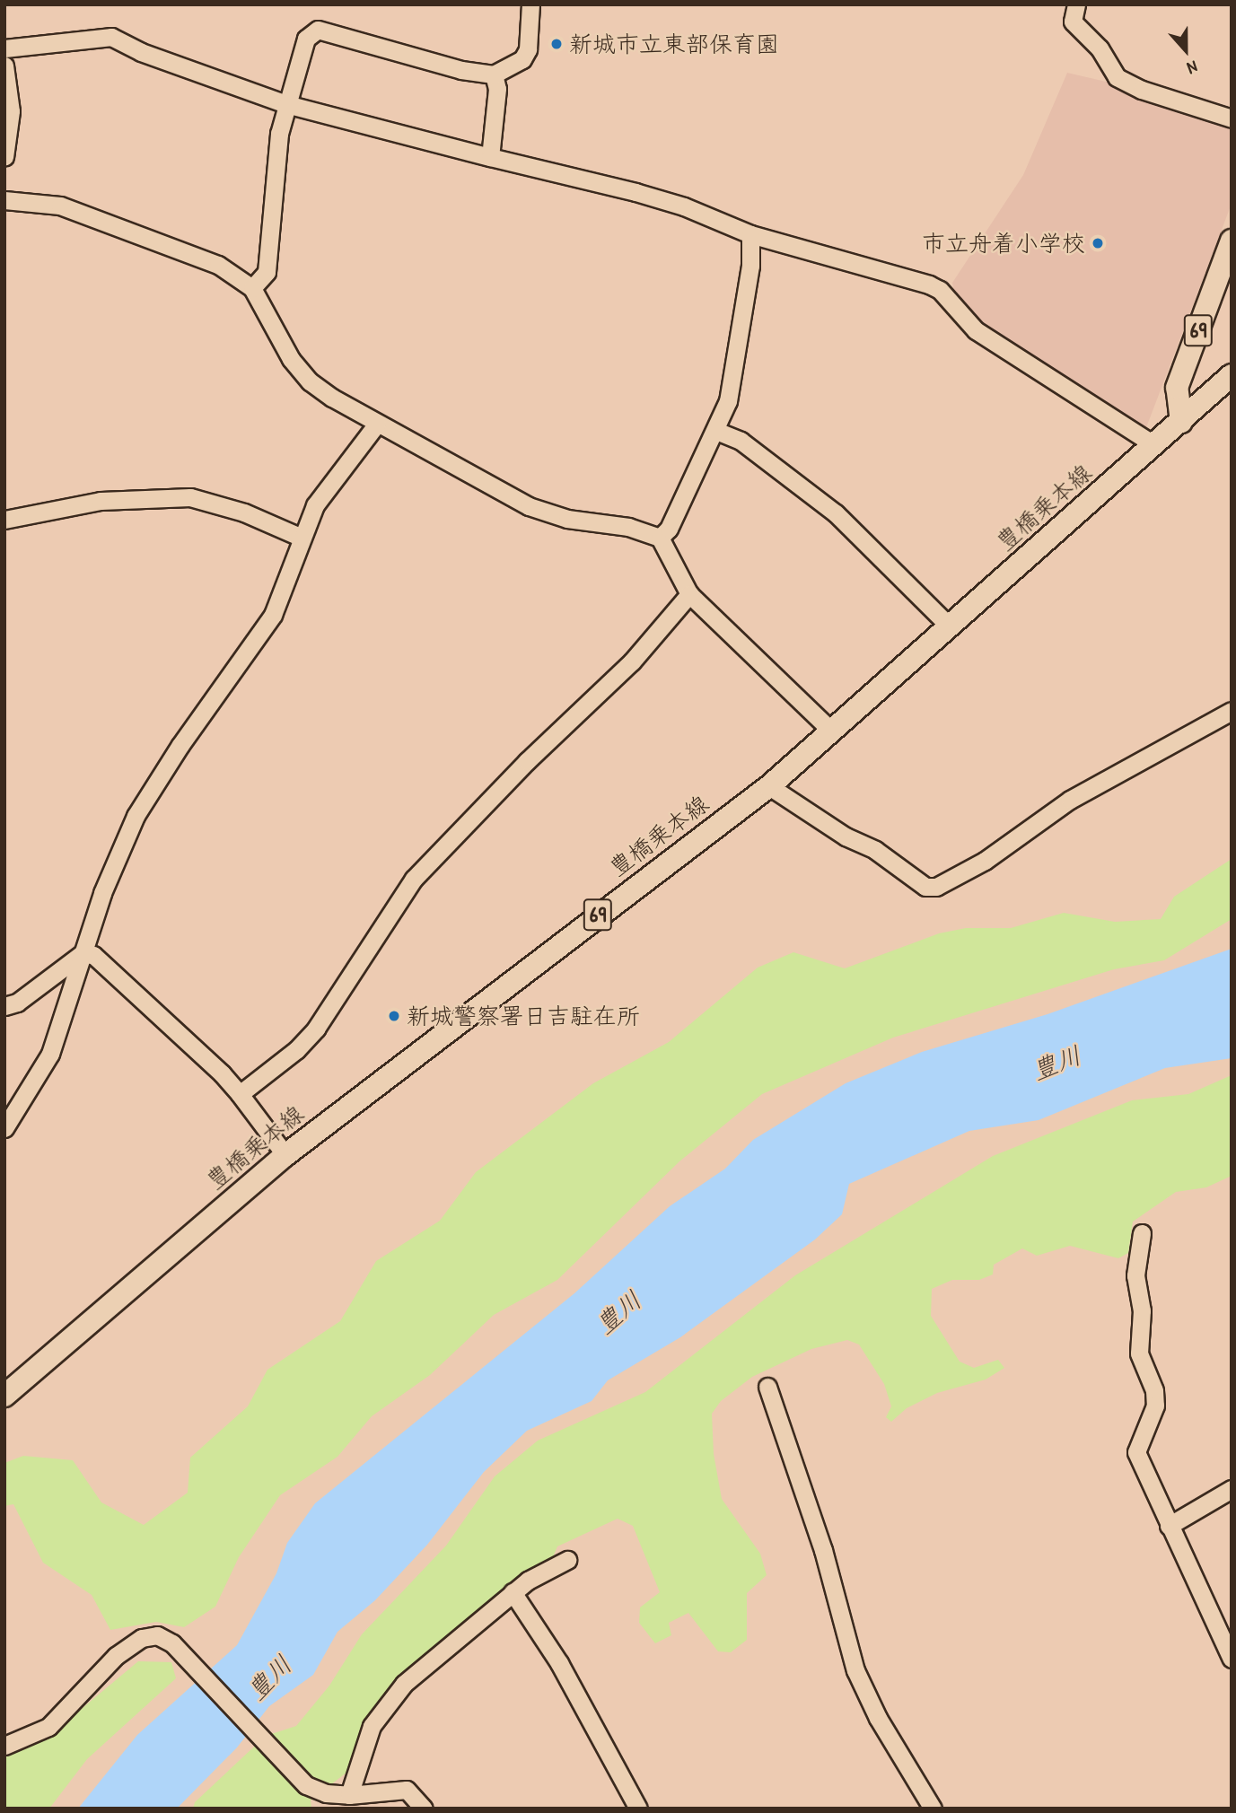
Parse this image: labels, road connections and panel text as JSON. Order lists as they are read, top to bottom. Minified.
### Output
{"streets":{"main road":["69","豊橋乗本線"]},"crossings":[["69","豊橋乗本線"]],"water":["豊川"],"places":["新城市立東部保育園","市立舟着小学校","新城警察署日吉駐在所"],"north":"bottom"}
